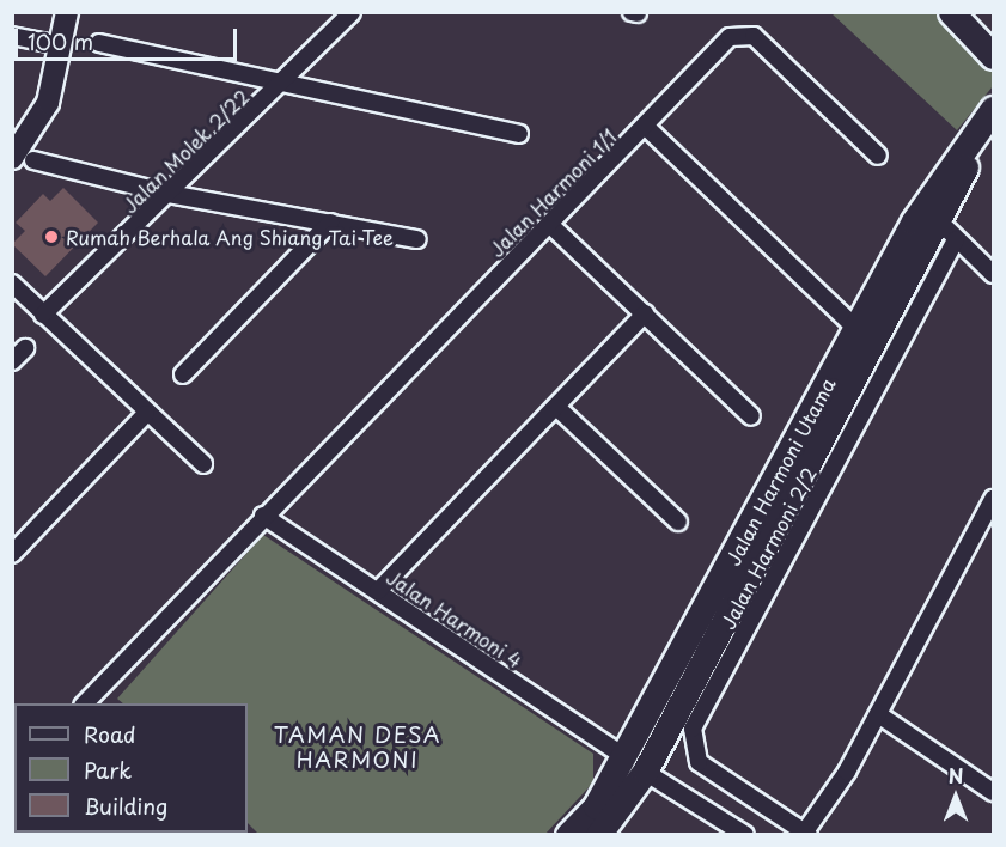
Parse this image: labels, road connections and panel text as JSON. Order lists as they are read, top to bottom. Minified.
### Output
{"streets":{"main road":["Jalan Harmoni Utama"],"street":["Jalan Molek 2/22","Jalan Harmoni 1/1","Jalan Harmoni 2/2","Jalan Harmoni 4"]},"crossings":[["Jalan Harmoni 1/1","Jalan Harmoni 4"],["Jalan Harmoni Utama","Jalan Harmoni 4"]],"districts":["TAMAN DESA HARMONI"],"places":["Rumah Berhala Ang Shiang Tai Tee"],"legend":["Road","Park","Building"],"scale_bar":"100 m","north":"top"}
